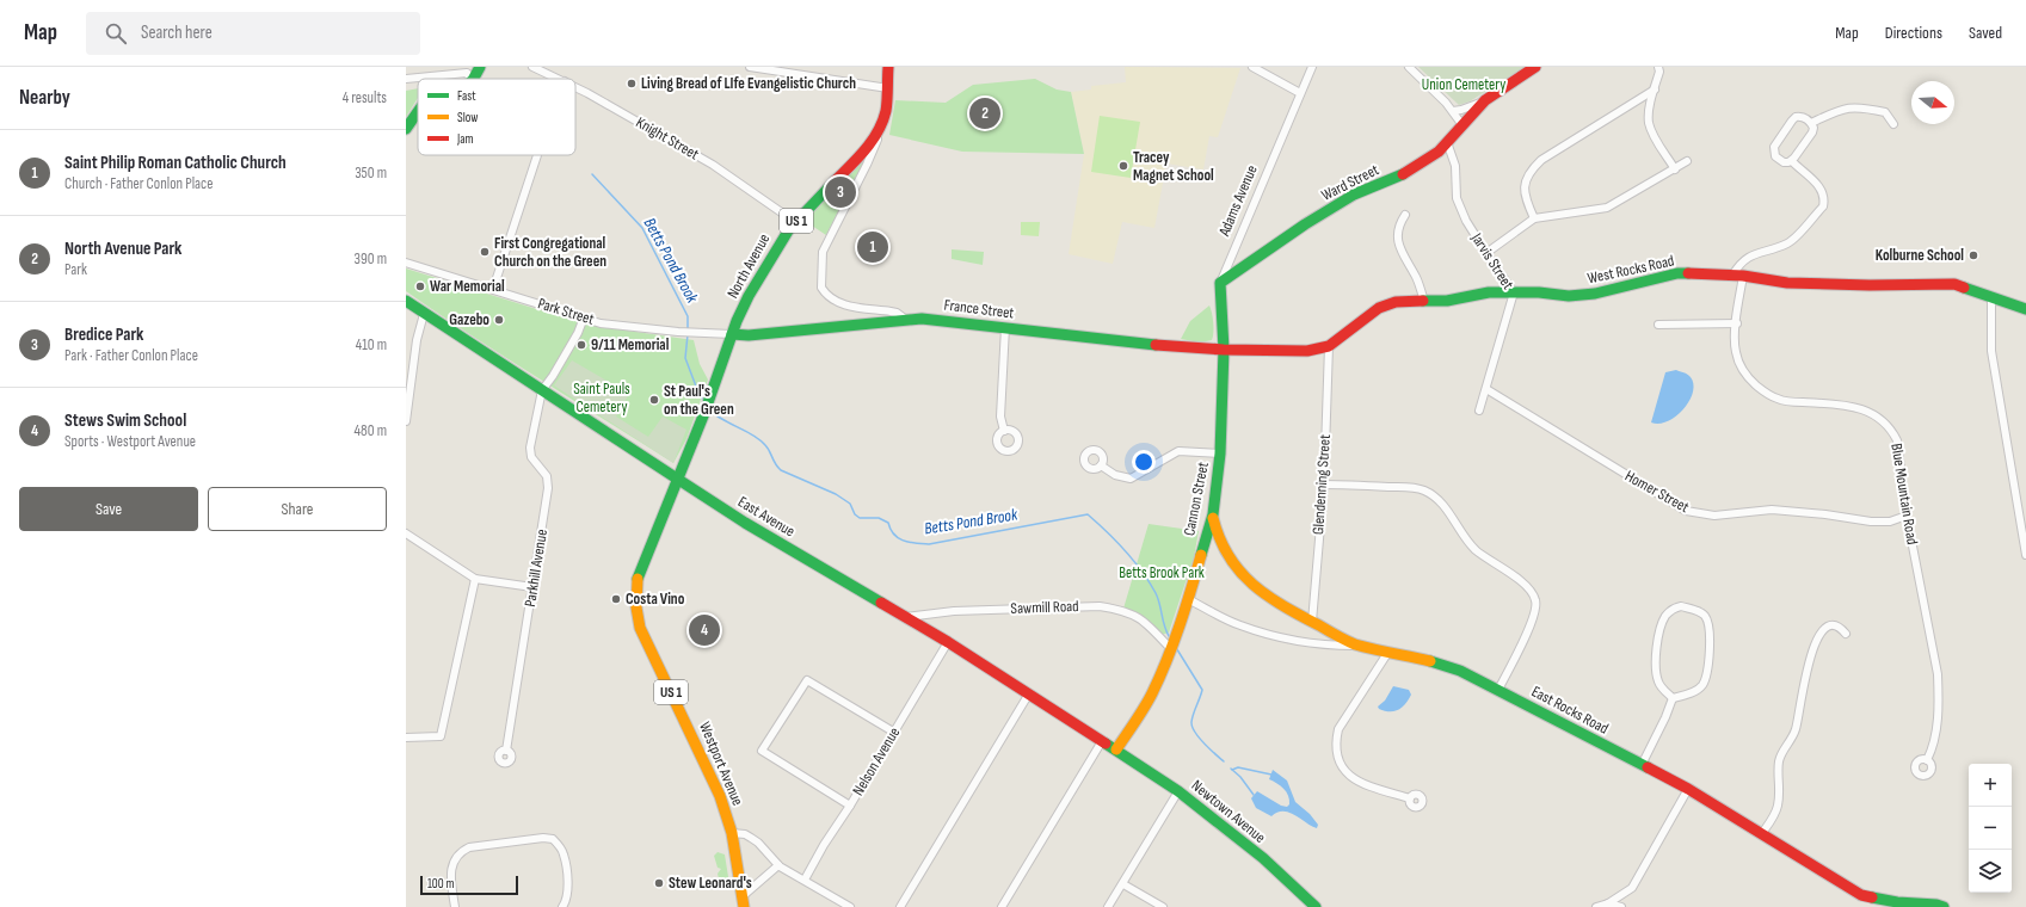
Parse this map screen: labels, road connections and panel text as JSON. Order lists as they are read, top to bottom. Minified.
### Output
{"streets":{"main road":["Ward Street","Adams Avenue","US 1","North Avenue","West Rocks Road","France Street","Cannon Street","East Avenue","East Rocks Road","Westport Avenue","Newtown Avenue"],"street":["Knight Street","Jarvis Street","Park Street","Glendenning Street","Homer Street","Blue Mountain Road","Parkhill Avenue","Sawmill Road","Nelson Avenue"]},"crossings":[["Knight Street","North Avenue"],["Ward Street","Adams Avenue"],["Ward Street","Jarvis Street"],["Adams Avenue","West Rocks Road"],["Adams Avenue","France Street"],["Adams Avenue","Cannon Street"],["Jarvis Street","West Rocks Road"],["Jarvis Street","Homer Street"],["North Avenue","France Street"],["North Avenue","Park Street"],["North Avenue","East Avenue"],["North Avenue","Westport Avenue"],["West Rocks Road","France Street"],["West Rocks Road","Glendenning Street"],["West Rocks Road","Blue Mountain Road"],["West Rocks Road","Cannon Street"],["France Street","Park Street"],["France Street","Cannon Street"],["Glendenning Street","East Rocks Road"],["Homer Street","Blue Mountain Road"],["Cannon Street","East Avenue"],["Cannon Street","Sawmill Road"],["Cannon Street","East Rocks Road"],["Cannon Street","Newtown Avenue"],["East Avenue","Parkhill Avenue"],["East Avenue","Sawmill Road"],["East Avenue","Nelson Avenue"],["East Avenue","Westport Avenue"],["East Avenue","Newtown Avenue"]],"water":["Betts Pond Brook"],"parks":["Union Cemetery","Saint Pauls Cemetery","Betts Brook Park"],"places":["Living Bread of LIfe Evangelistic Church","Tracey Magnet School","First Congregational Church on the Green","Kolburne School","War Memorial","Gazebo","9/11 Memorial","St Paul's on the Green","Costa Vino","Stew Leonard's"],"legend":["Fast","Slow","Jam"],"scale_bar":"100 m","north":"right","page":{"header":"Map","search":"Search here","nav":["Map","Directions","Saved"],"heading":["Nearby","4 results"],"pins":["2","3","1","4"],"list":[{"mark":"1","name":"Saint Philip Roman Catholic Church","note":"Church · Father Conlon Place","value":"350 m"},{"mark":"2","name":"North Avenue Park","note":"Park","value":"390 m"},{"mark":"3","name":"Bredice Park","note":"Park · Father Conlon Place","value":"410 m"},{"mark":"4","name":"Stews Swim School","note":"Sports · Westport Avenue","value":"480 m"}],"buttons":["Save","Share"],"map_buttons":["+","−"],"scale":"100 m"}}
